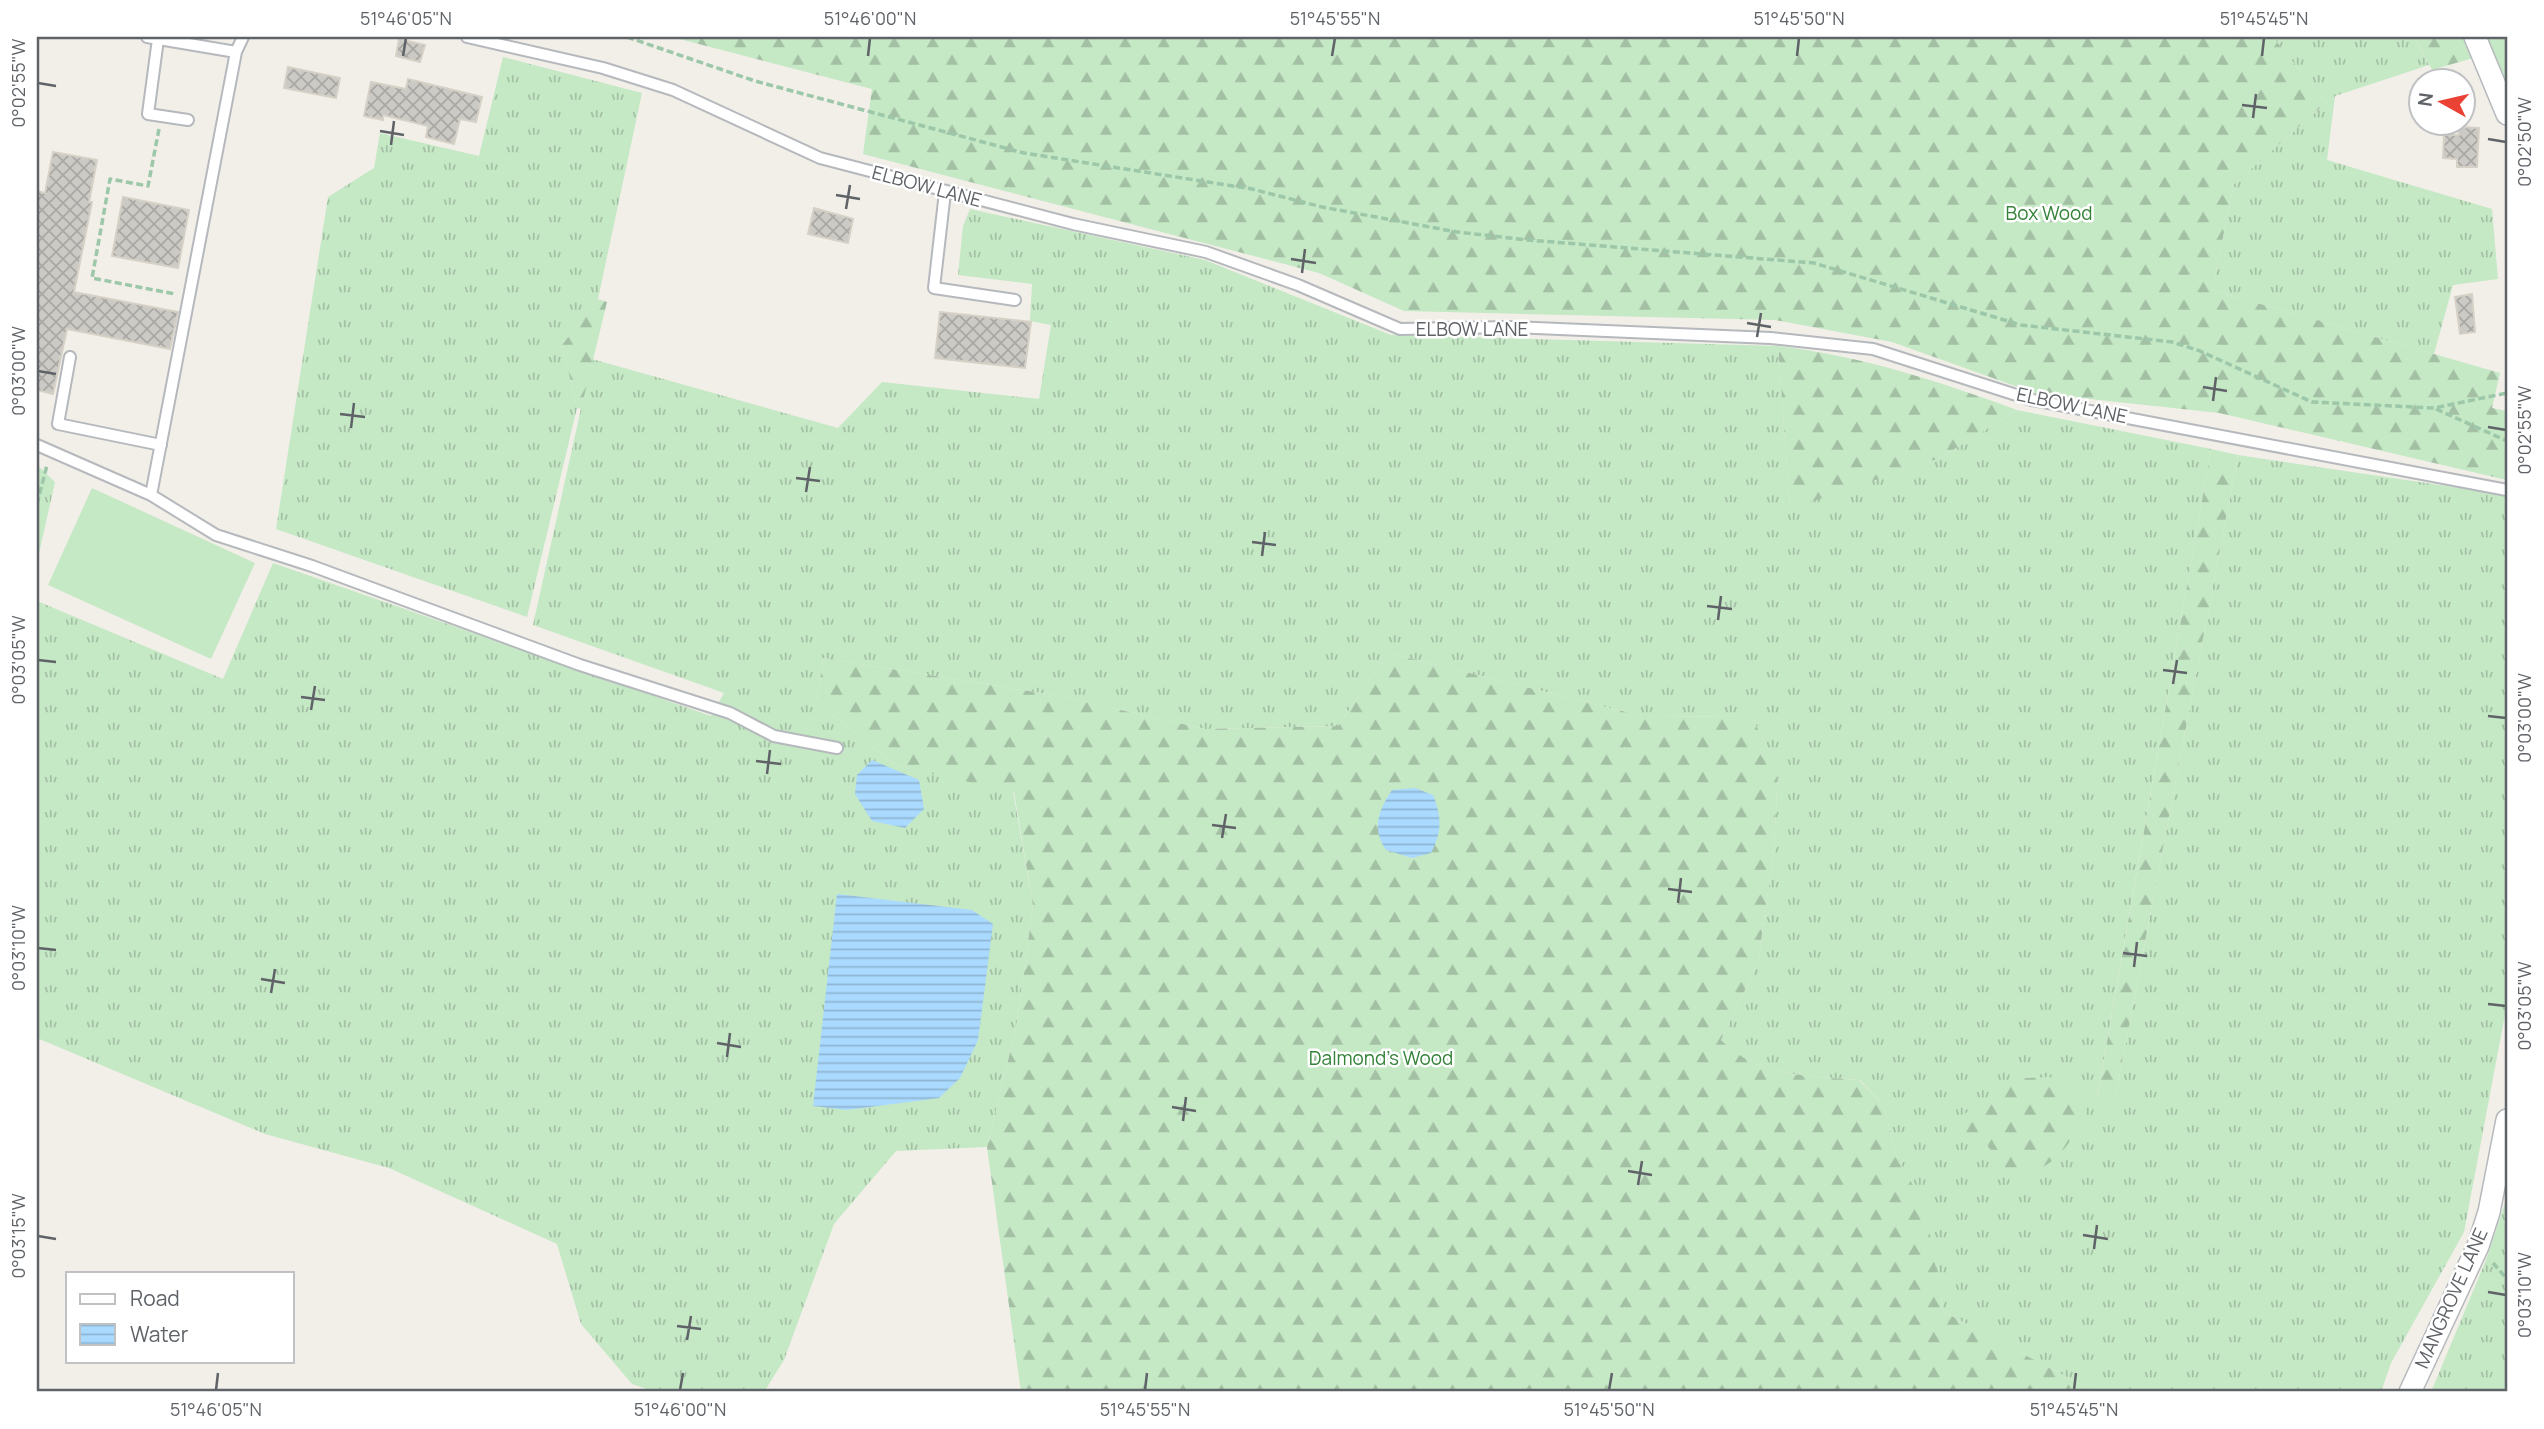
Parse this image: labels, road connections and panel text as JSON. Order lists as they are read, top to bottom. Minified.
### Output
{"streets":{"street":["MANGROVE LANE"],"lane":["ELBOW LANE"]},"parks":["Box Wood","Dalmond's Wood"],"legend":["Road","Water"],"north":"left","coordinates":["51°46'05\"N","51°46'00\"N","51°45'55\"N","51°45'50\"N","51°45'45\"N","0°02'55\"W","0°02'50\"W","0°03'00\"W","0°03'05\"W","0°03'10\"W","0°03'15\"W"]}
